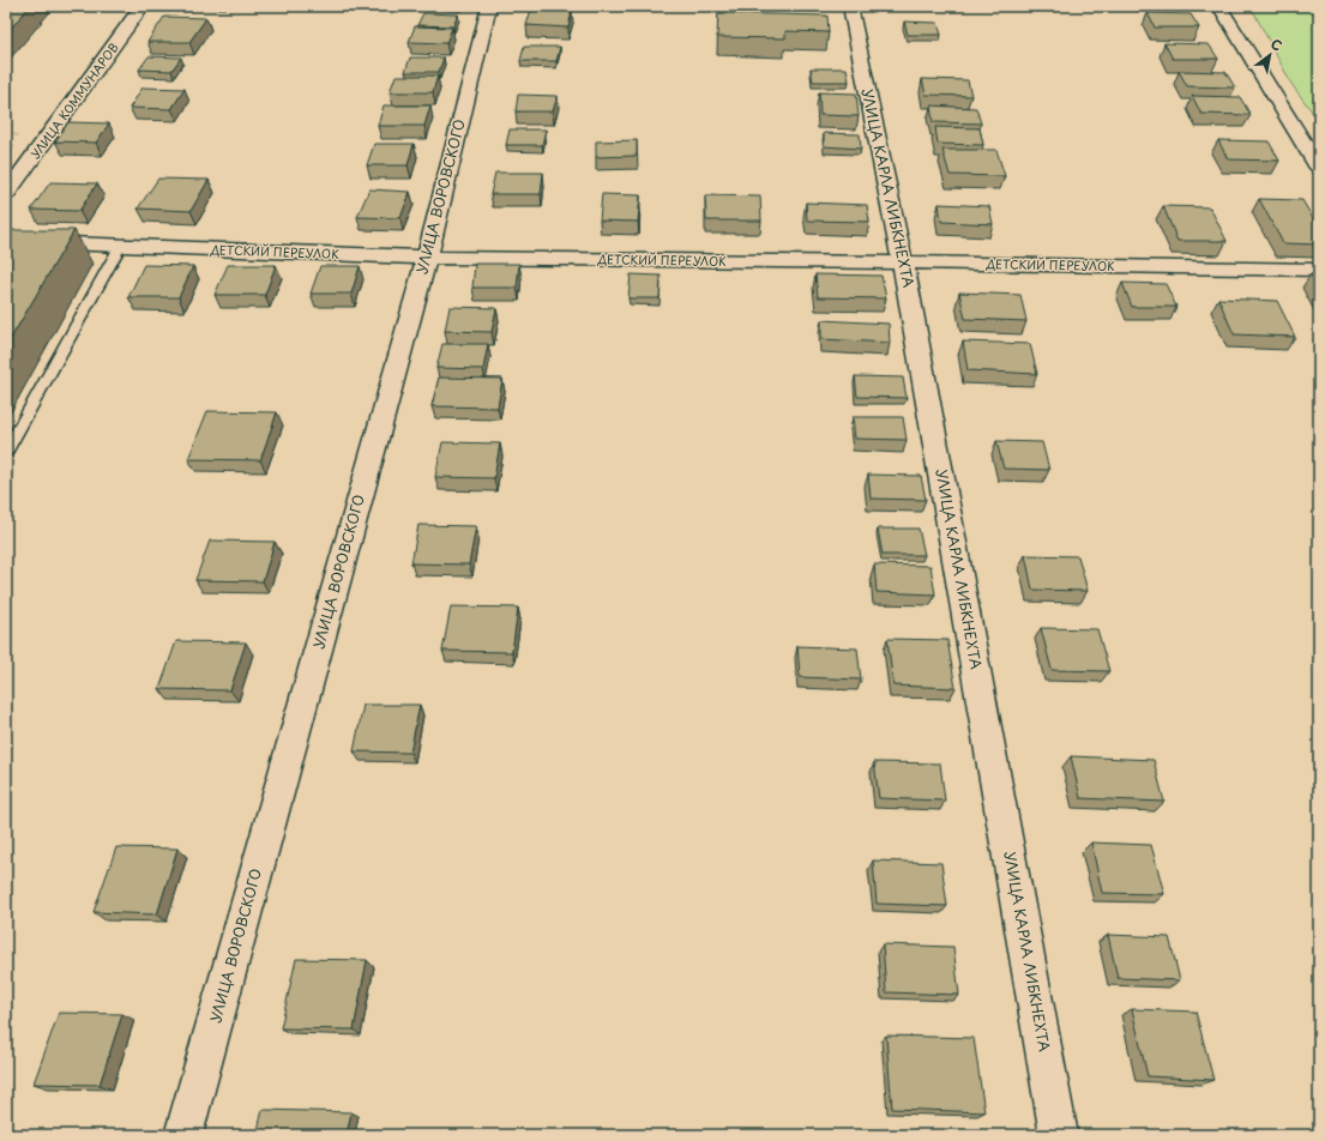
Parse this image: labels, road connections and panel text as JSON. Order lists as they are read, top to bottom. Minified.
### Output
{"streets":{"street":["УЛИЦА КОММУНАРОВ","УЛИЦА КАРЛА ЛИБКНЕХТА","УЛИЦА ВОРОВСКОГО","ДЕТСКИЙ ПЕРЕУЛОК"]},"crossings":[["УЛИЦА КАРЛА ЛИБКНЕХТА","ДЕТСКИЙ ПЕРЕУЛОК"],["УЛИЦА ВОРОВСКОГО","ДЕТСКИЙ ПЕРЕУЛОК"]],"north":"top right"}
